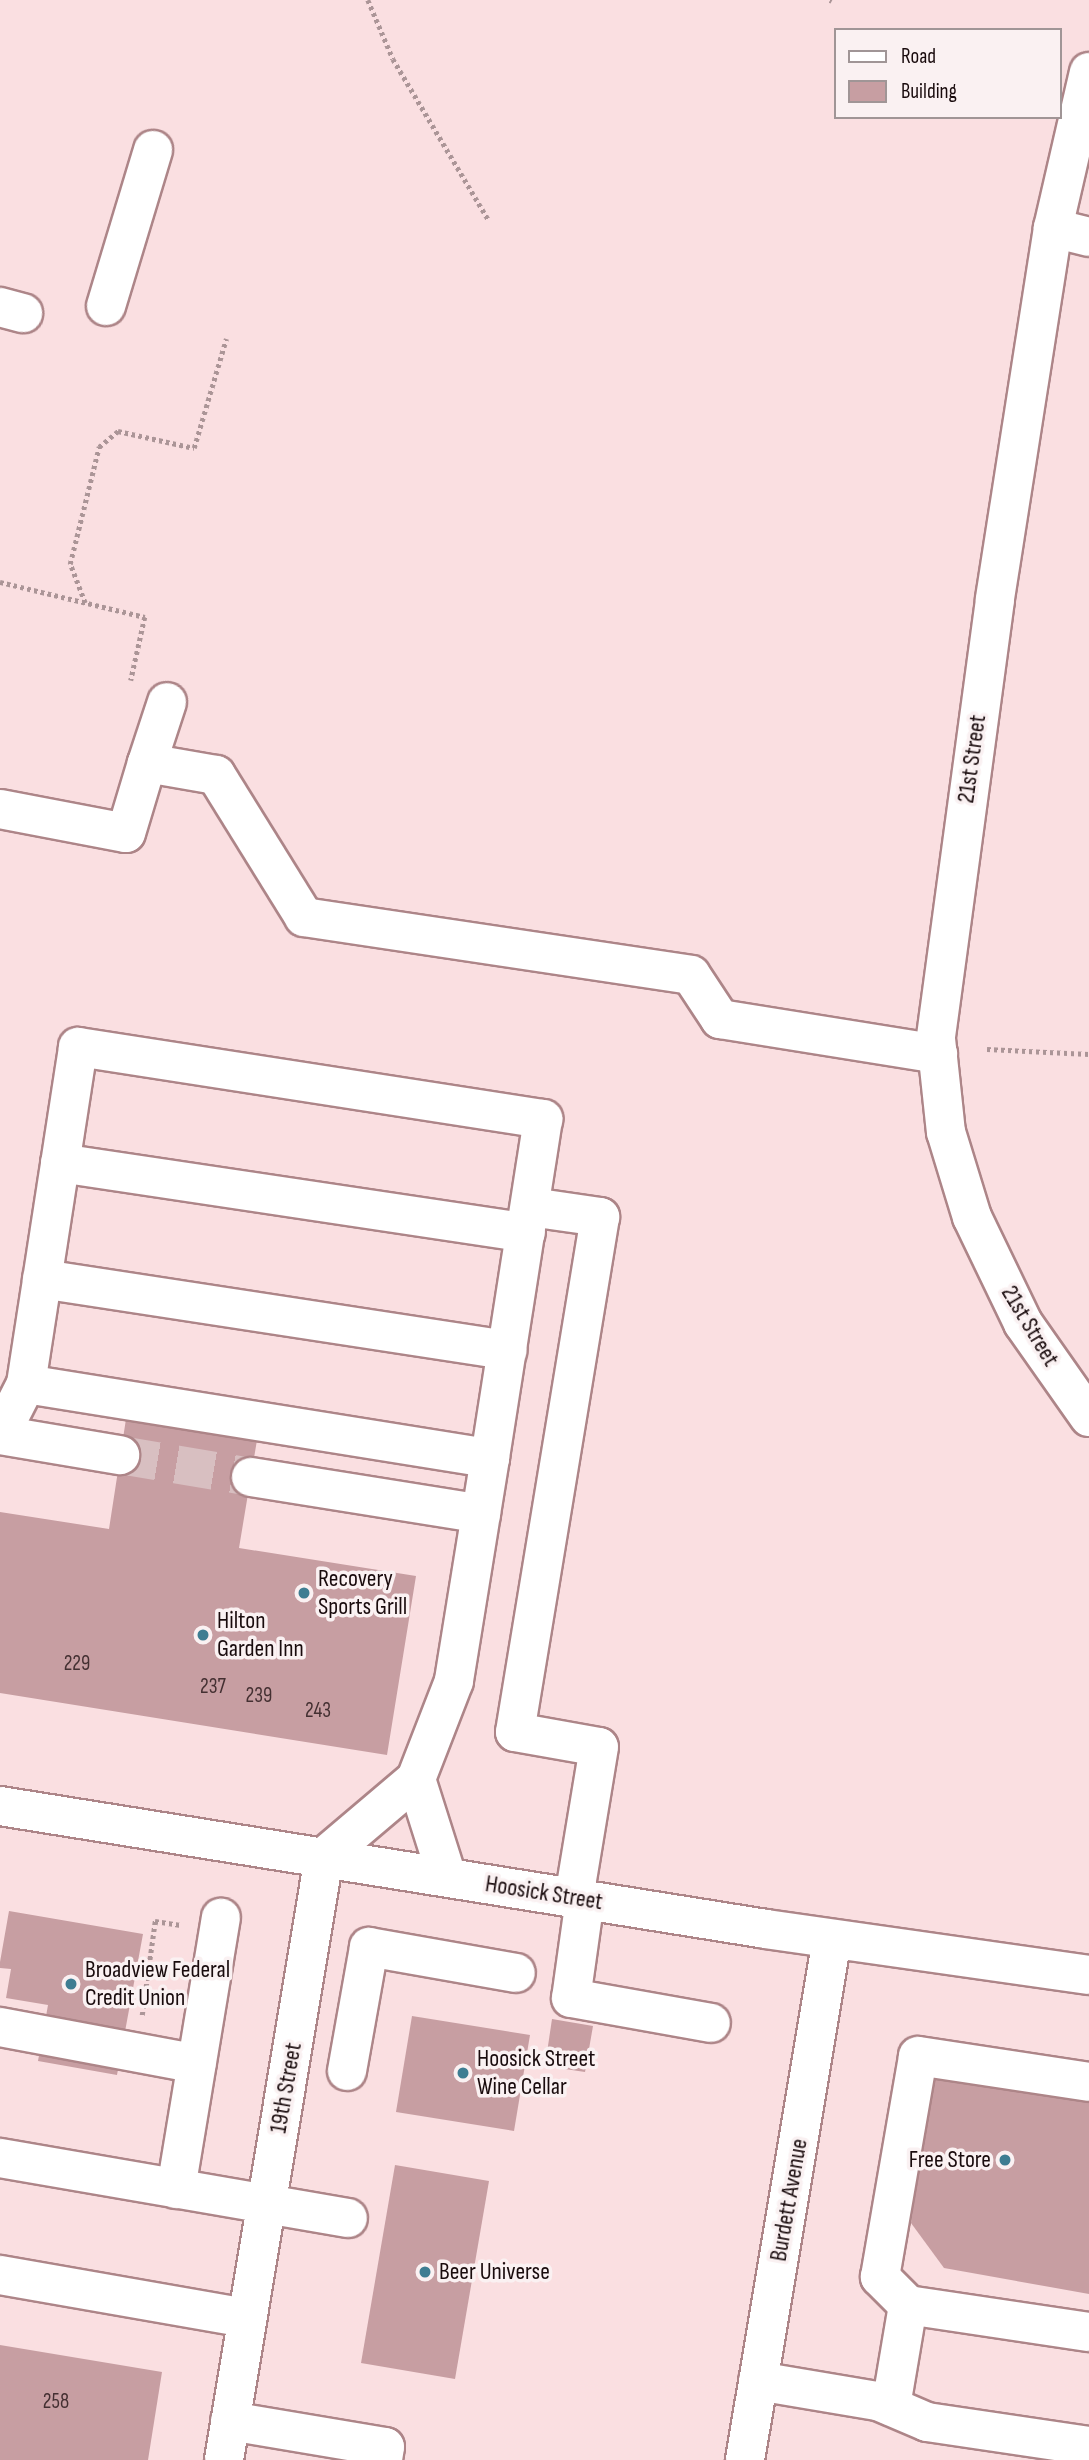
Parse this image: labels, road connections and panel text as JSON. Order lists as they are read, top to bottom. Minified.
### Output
{"streets":{"main road":["21st Street","Hoosick Street","19th Street","Burdett Avenue"]},"crossings":[["Hoosick Street","19th Street"],["Hoosick Street","Burdett Avenue"]],"places":["Recovery Sports Grill","Hilton Garden Inn","Broadview Federal Credit Union","Hoosick Street Wine Cellar","Free Store","Beer Universe"],"house_numbers":["229","237","239","243","258"],"legend":["Road","Building"]}
